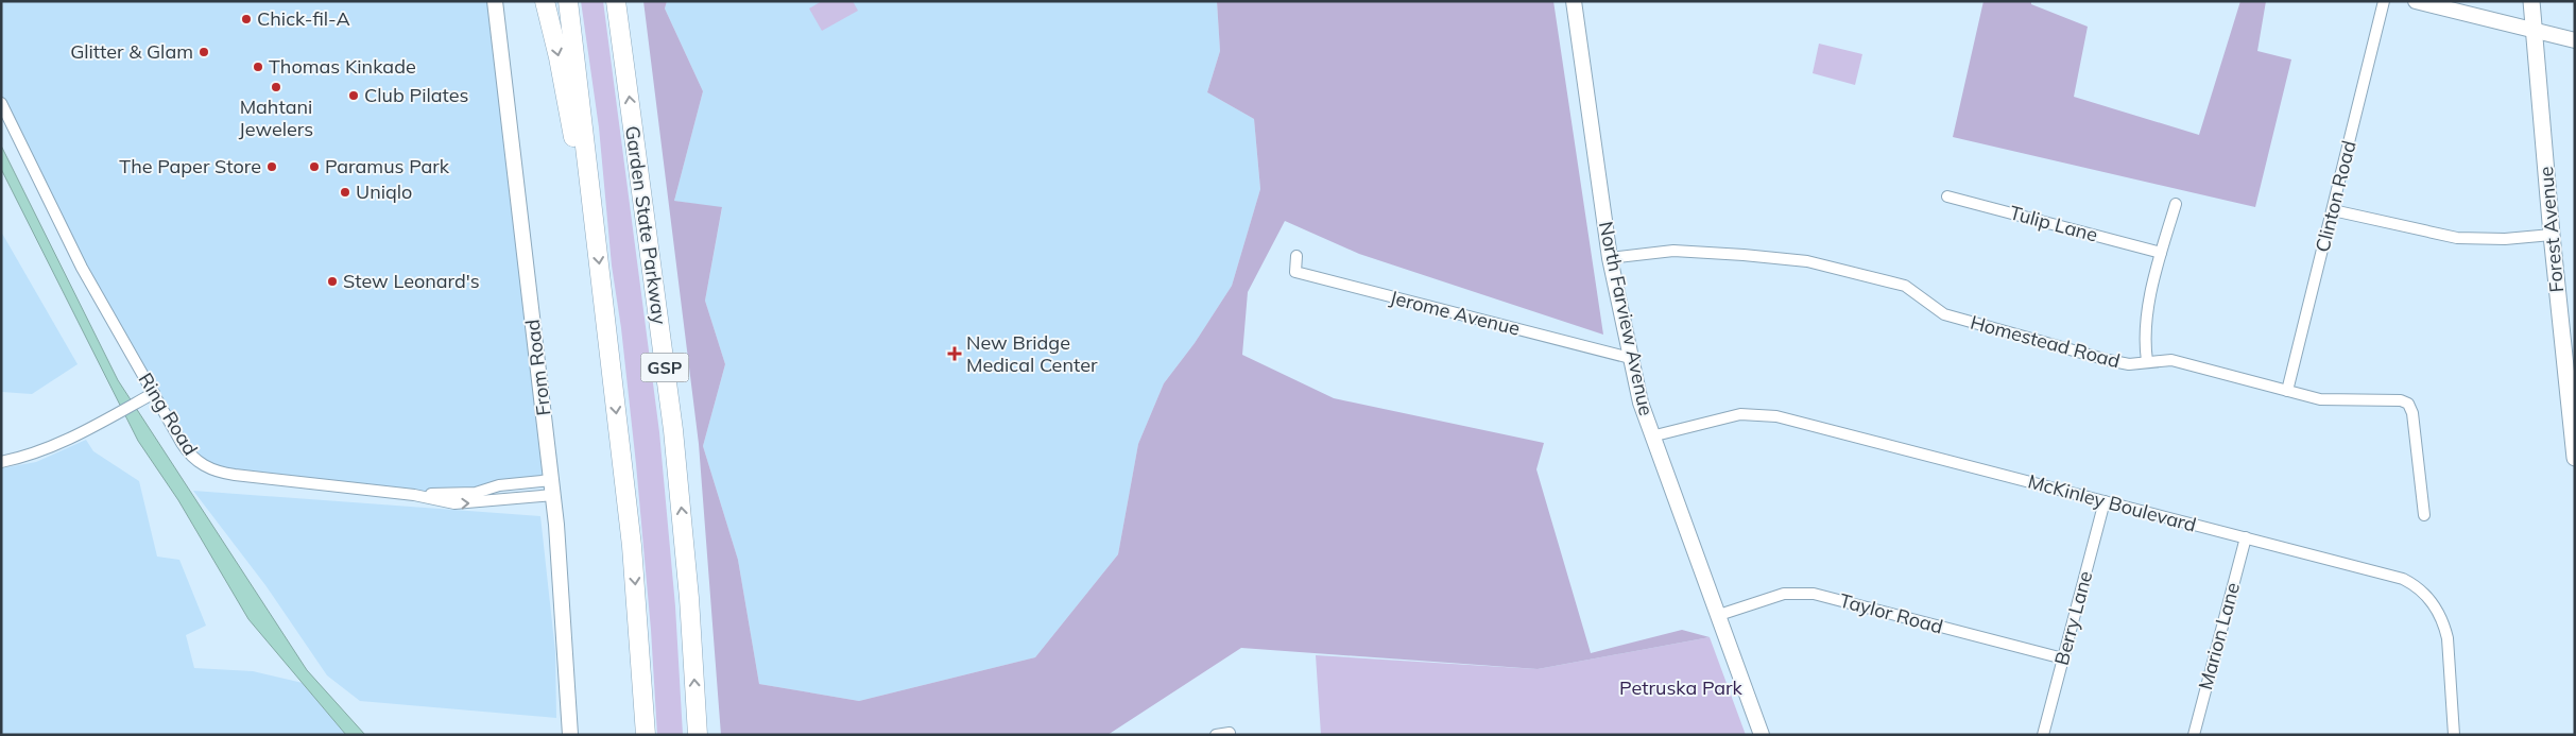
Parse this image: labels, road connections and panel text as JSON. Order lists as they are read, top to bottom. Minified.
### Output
{"streets":{"highway":["Garden State Parkway","GSP"],"main road":["Forest Avenue"],"street":["Clinton Road","Tulip Lane","Jerome Avenue","North Farview Avenue","Homestead Road","From Road","Ring Road","McKinley Boulevard","Taylor Road","Berry Lane","Marion Lane"]},"crossings":[["Clinton Road","Homestead Road"],["Jerome Avenue","North Farview Avenue"],["North Farview Avenue","Homestead Road"],["North Farview Avenue","McKinley Boulevard"],["North Farview Avenue","Taylor Road"],["From Road","Ring Road"],["McKinley Boulevard","Berry Lane"],["McKinley Boulevard","Marion Lane"],["Taylor Road","Berry Lane"]],"parks":["Petruska Park"],"places":{"other":["Chick-fil-A","Glitter & Glam","Thomas Kinkade","Mahtani Jewelers","Club Pilates","The Paper Store","Paramus Park","Uniqlo","Stew Leonard's"],"health":["New Bridge Medical Center"]}}
